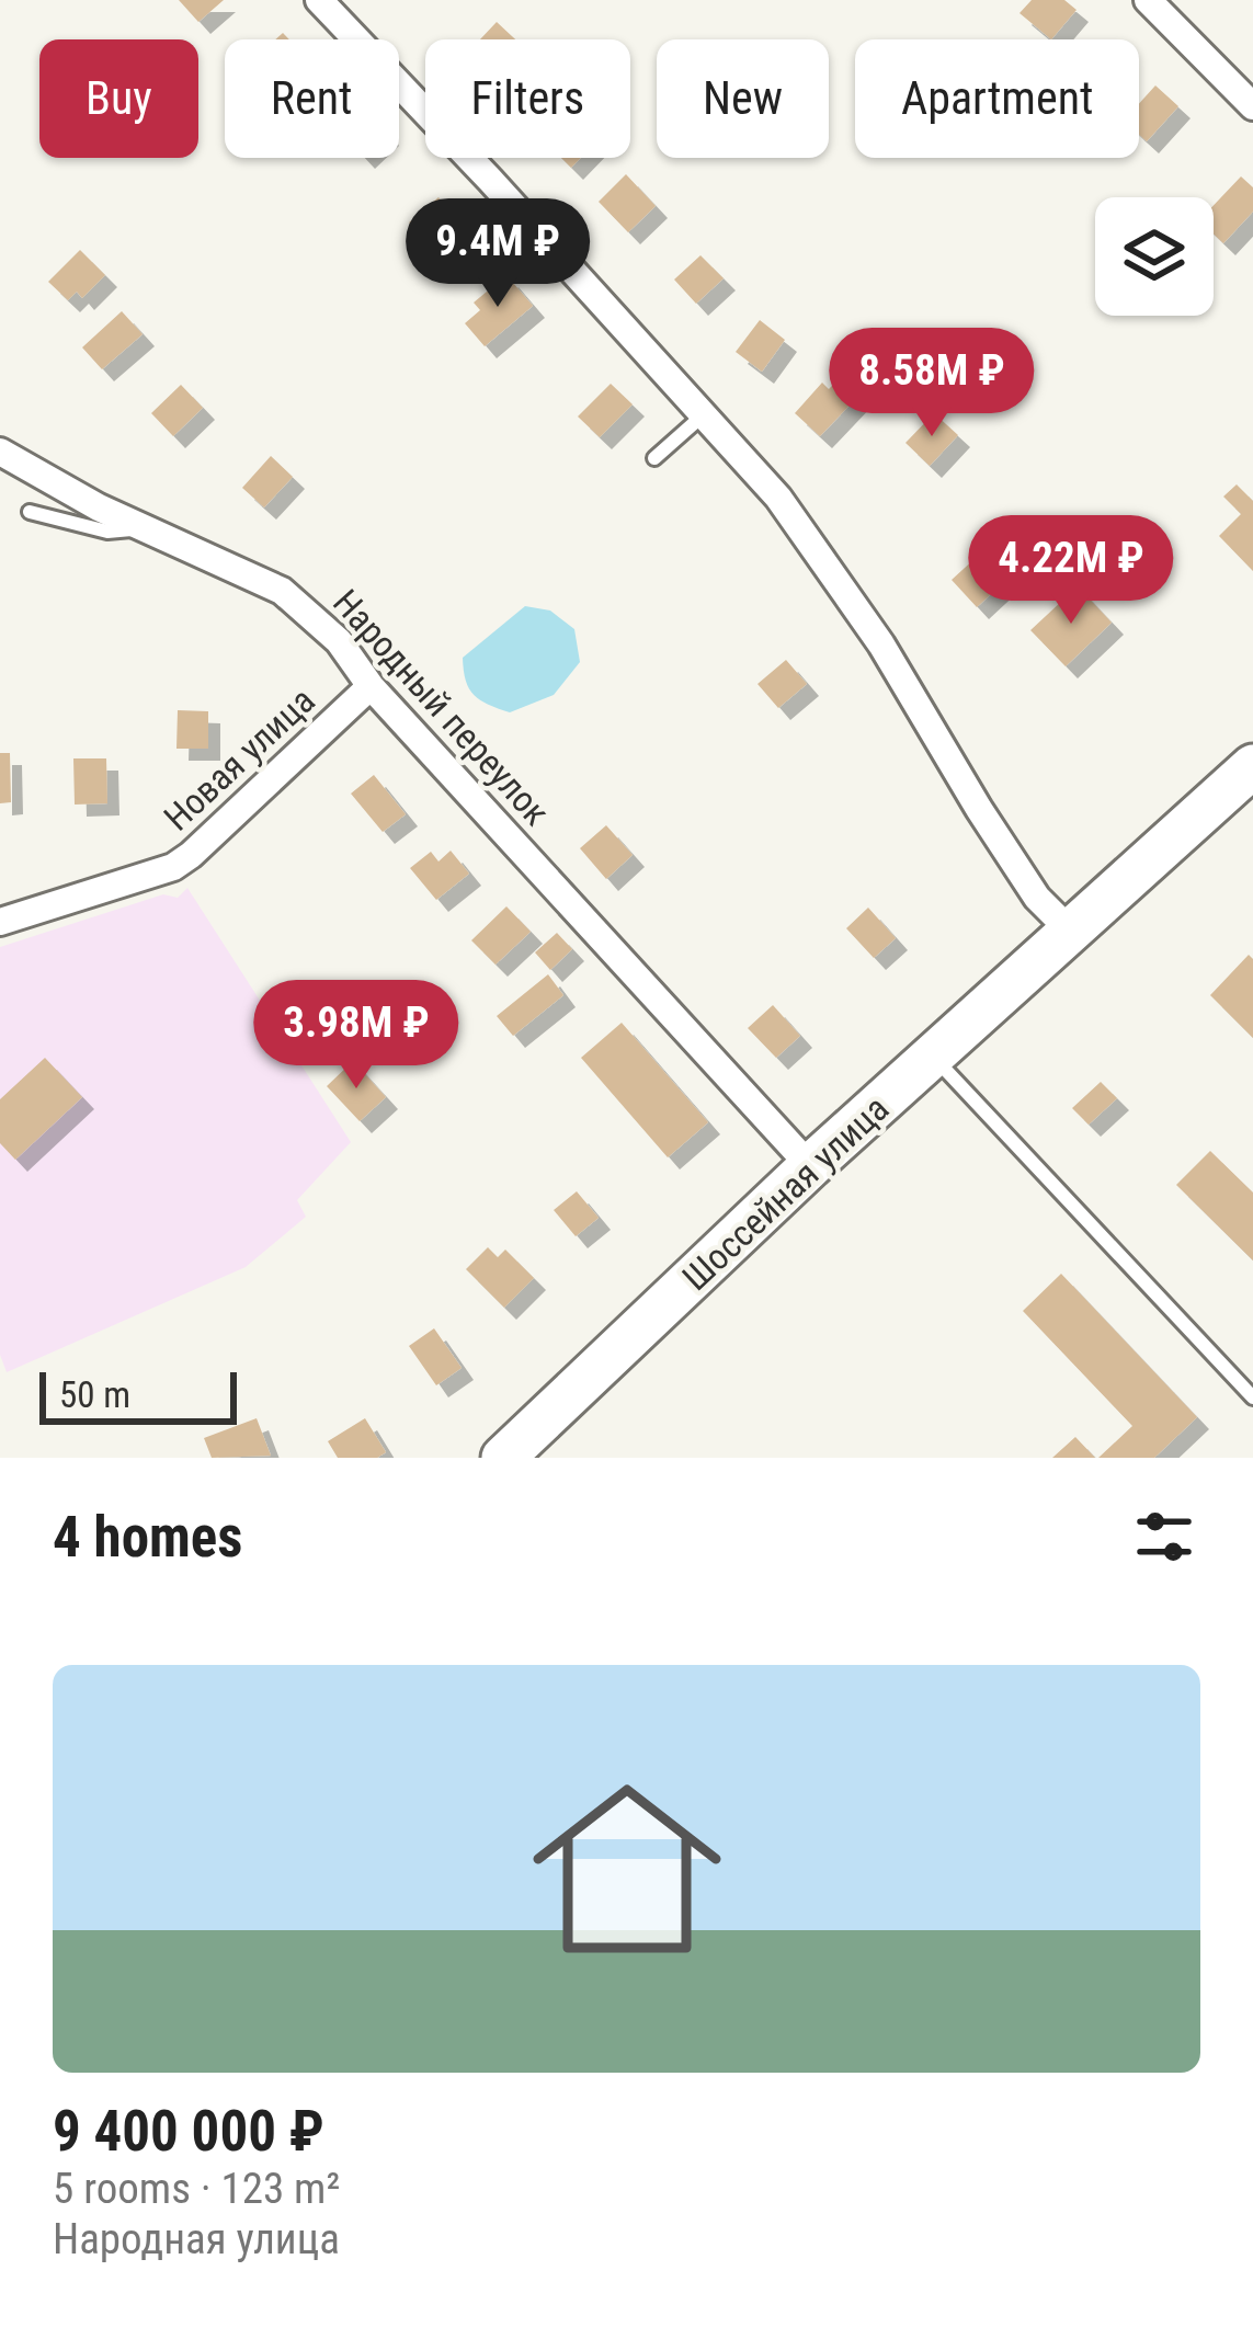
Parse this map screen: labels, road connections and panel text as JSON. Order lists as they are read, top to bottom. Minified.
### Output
{"streets":{"main road":["Шоссейная улица"],"street":["Народный переулок","Новая улица"]},"crossings":[["Народный переулок","Новая улица"],["Народный переулок","Шоссейная улица"]],"scale_bar":"50 m","page":{"chip":["Buy","Rent","Filters","New","Apartment"],"price":["9.4M ₽","8.58M ₽","4.22M ₽","3.98M ₽"],"scale":"50 m","heading":"4 homes","list":[{"name":"9 400 000 ₽","note":"5 rooms · 123 m² · Народная улица"}]}}
